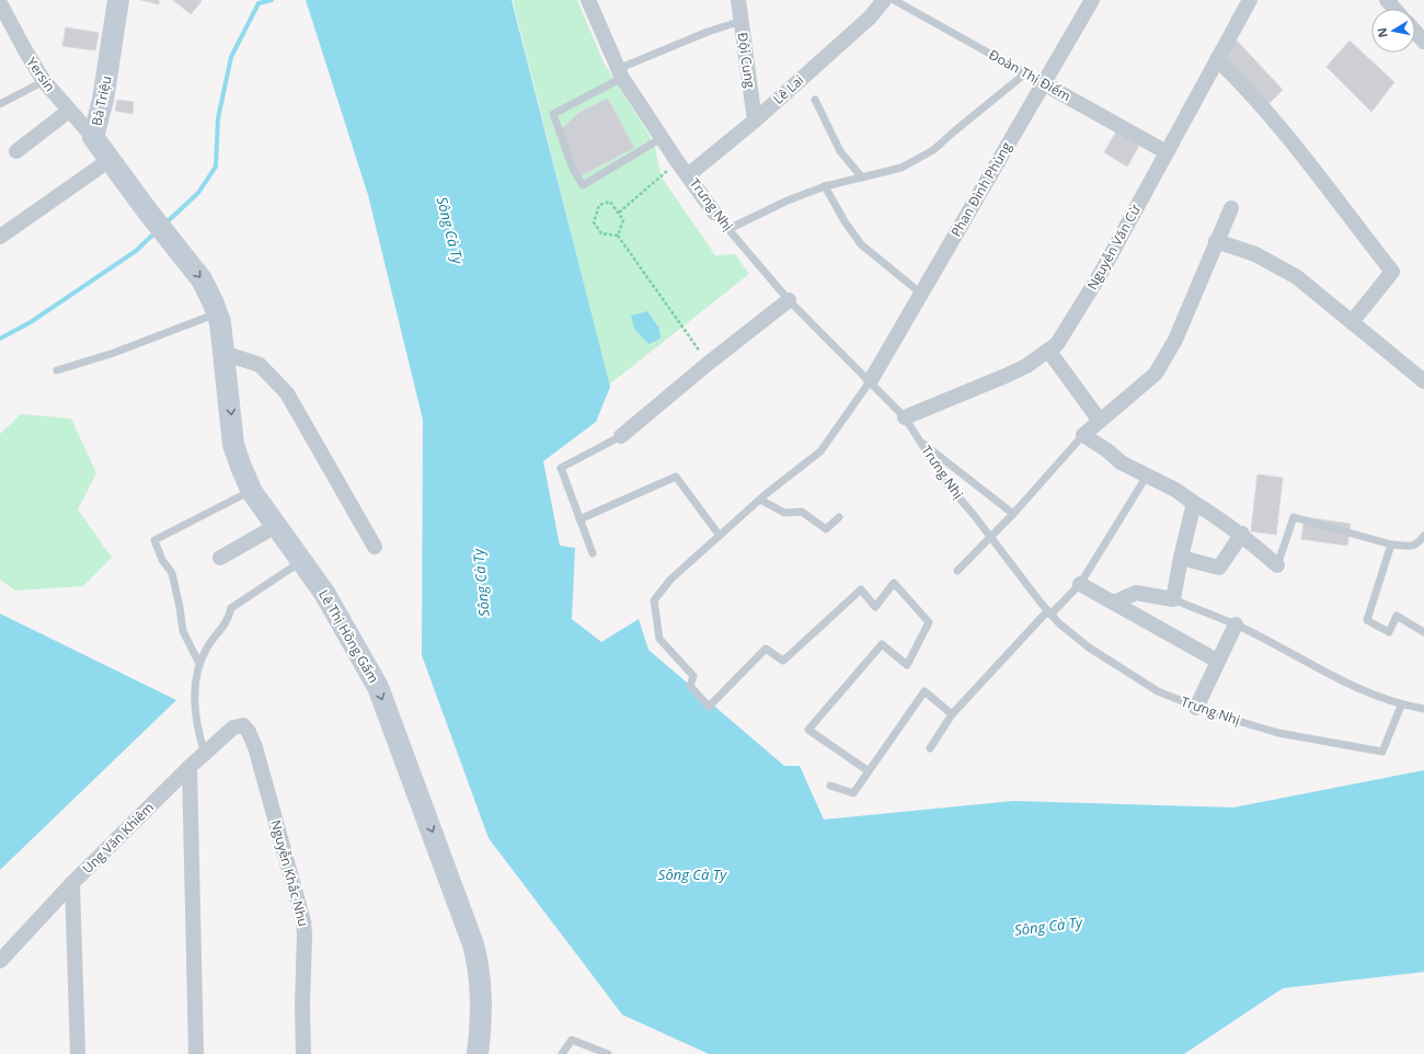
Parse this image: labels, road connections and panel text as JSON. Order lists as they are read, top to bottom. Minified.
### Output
{"streets":{"street":["Đội Cung","Yersin","Đoàn Thị Điểm","Lê Lai","Bà Triệu","Phan Đình Phùng","Trưng Nhị","Nguyễn Văn Cừ","Lê Thị Hồng Gấm","Ung Văn Khiêm","Nguyễn Khắc Nhu"]},"crossings":[["Đội Cung","Lê Lai"],["Yersin","Bà Triệu"],["Đoàn Thị Điểm","Phan Đình Phùng"],["Đoàn Thị Điểm","Nguyễn Văn Cừ"],["Lê Lai","Trưng Nhị"],["Bà Triệu","Lê Thị Hồng Gấm"],["Phan Đình Phùng","Trưng Nhị"],["Trưng Nhị","Nguyễn Văn Cừ"],["Ung Văn Khiêm","Nguyễn Khắc Nhu"]],"one_way":["Lê Thị Hồng Gấm"],"water":["Sông Cà Ty"],"north":"left"}
